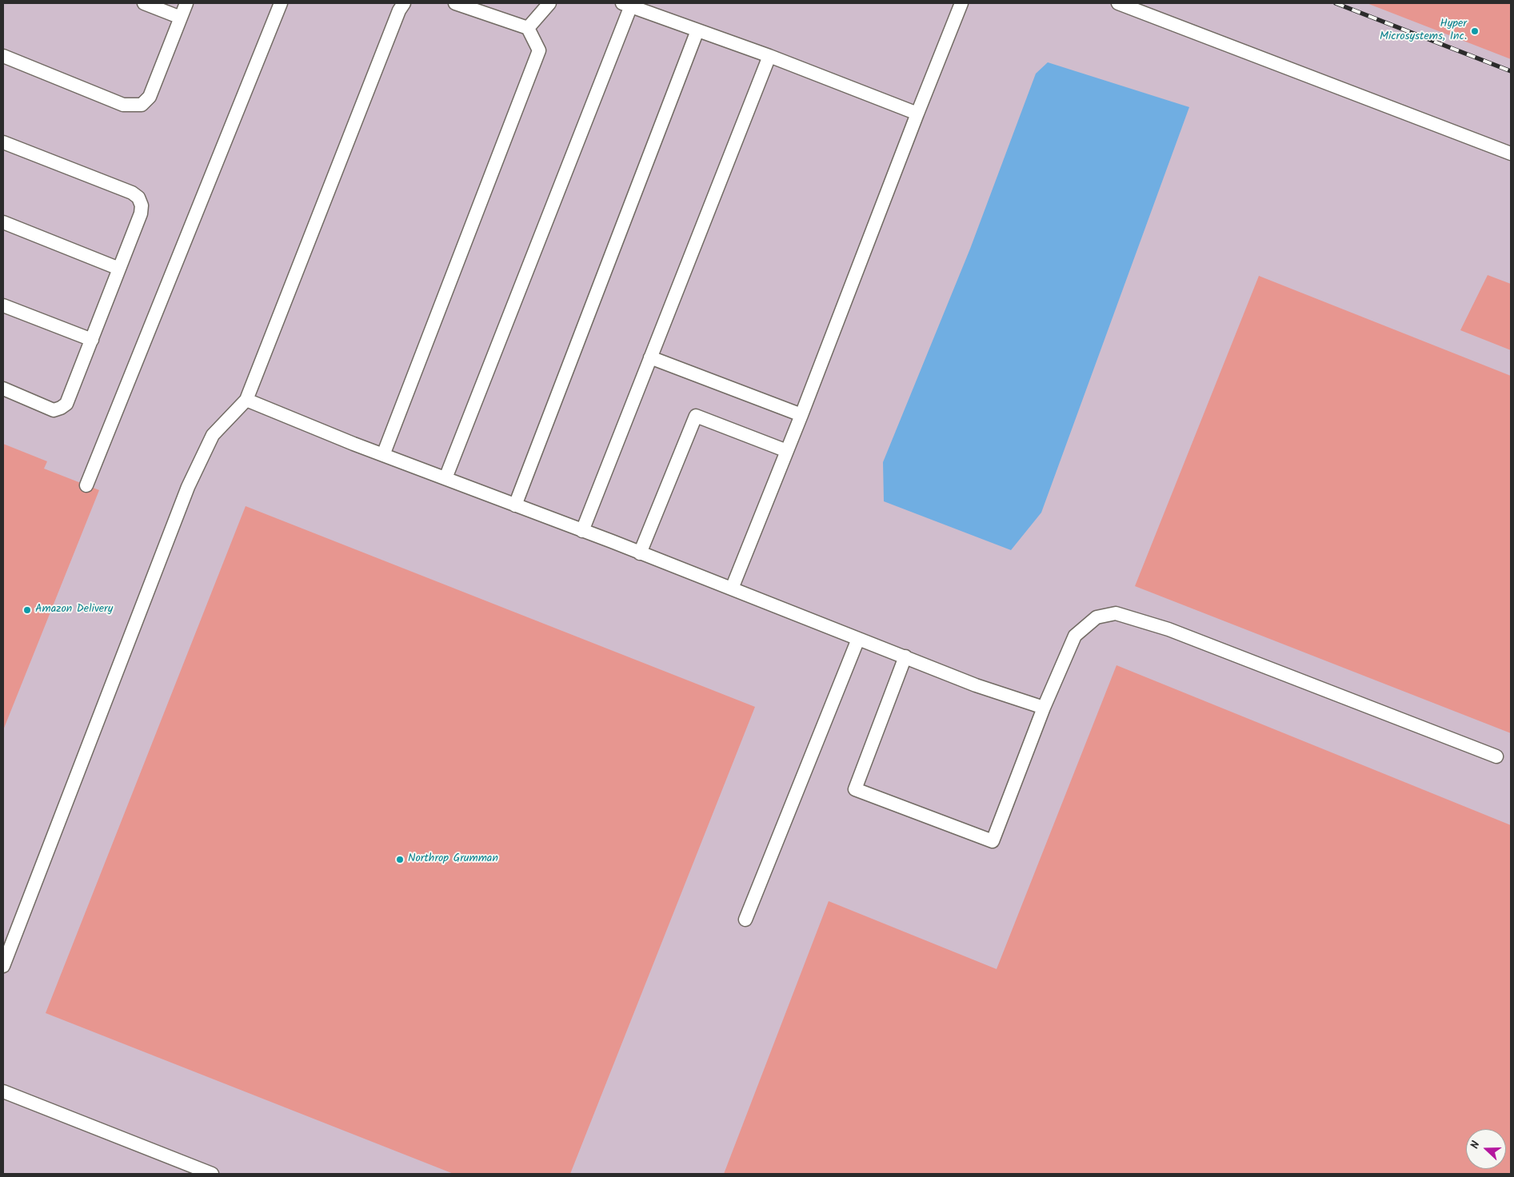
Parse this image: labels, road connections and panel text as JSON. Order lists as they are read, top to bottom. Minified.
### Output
{"places":["Hyper Microsystems, Inc.","Amazon Delivery","Northrop Grumman"],"north":"left"}
